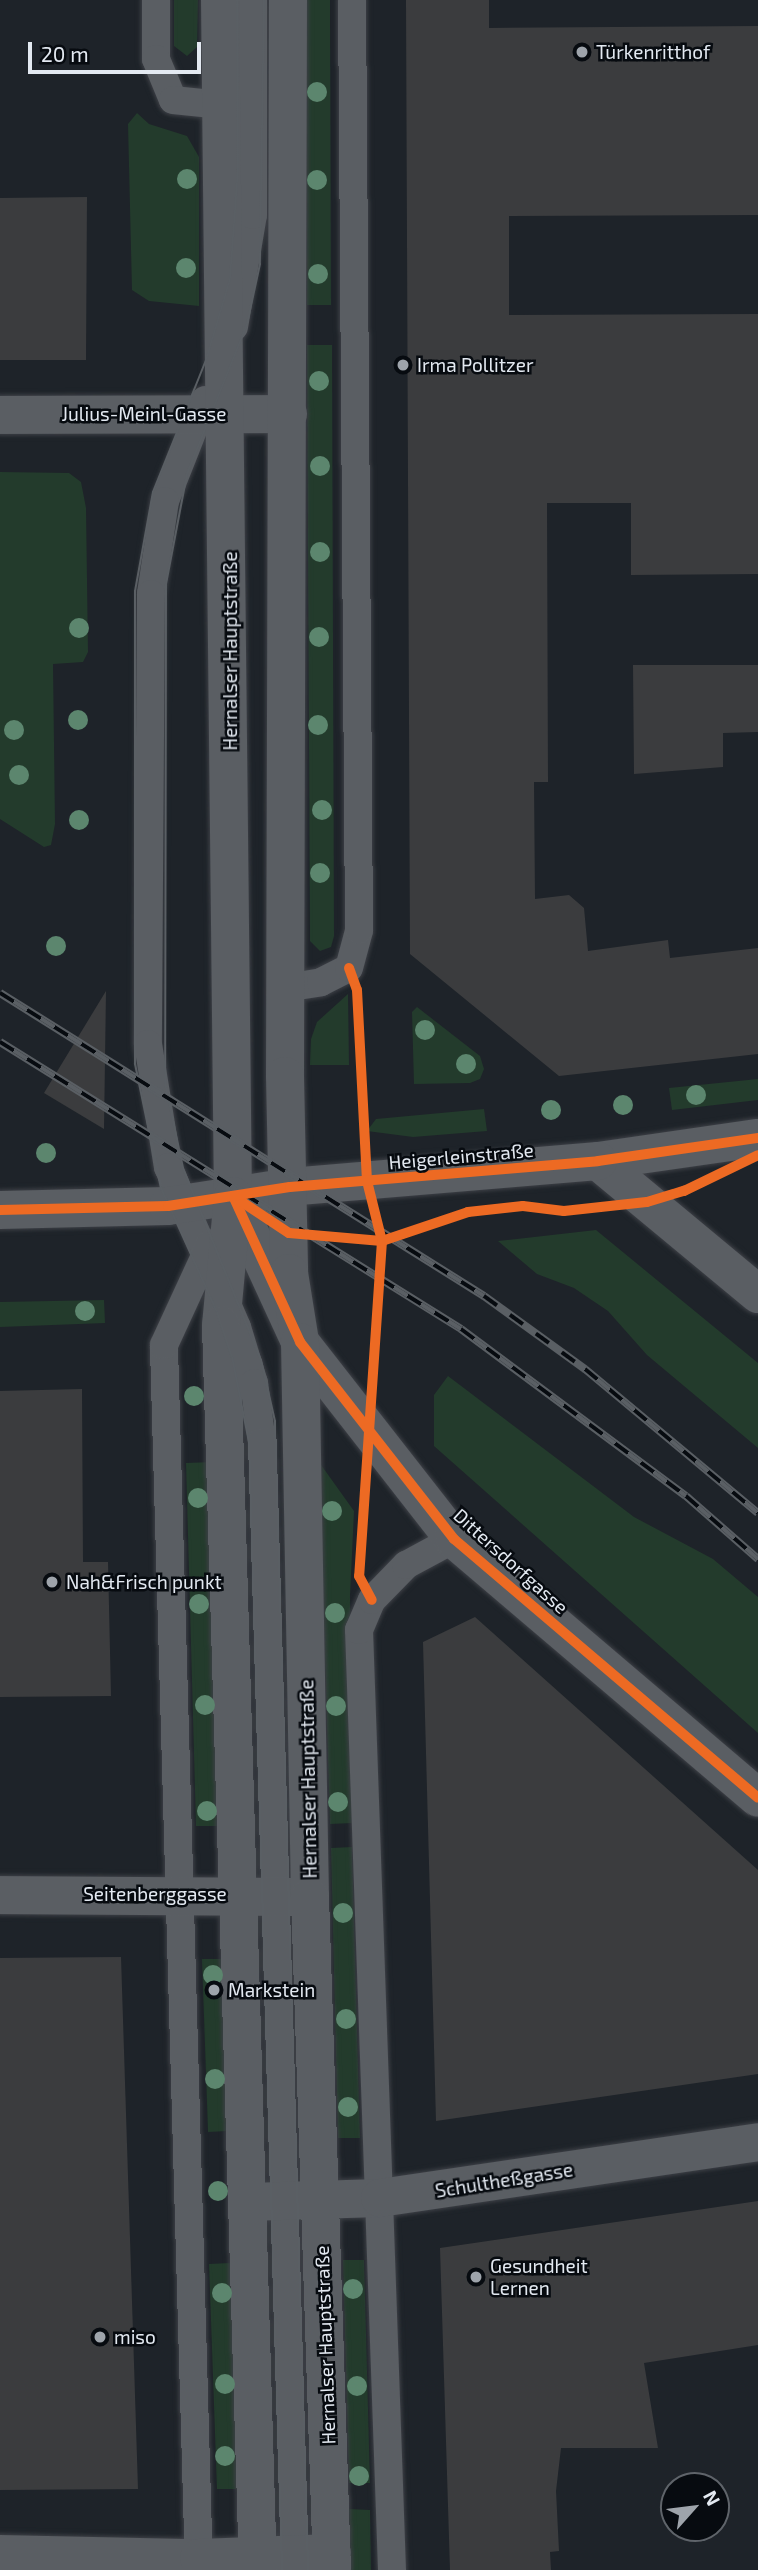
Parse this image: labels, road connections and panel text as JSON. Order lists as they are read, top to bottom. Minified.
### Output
{"streets":{"main road":["Julius-Meinl-Gasse","Hernalser Hauptstraße","Heigerleinstraße","Dittersdorfgasse","Seitenberggasse","Schultheßgasse"]},"crossings":[["Julius-Meinl-Gasse","Hernalser Hauptstraße"],["Hernalser Hauptstraße","Heigerleinstraße"],["Hernalser Hauptstraße","Dittersdorfgasse"],["Hernalser Hauptstraße","Seitenberggasse"],["Hernalser Hauptstraße","Schultheßgasse"],["Heigerleinstraße","Dittersdorfgasse"]],"places":["Türkenritthof","Irma Pollitzer","Nah&Frisch punkt","Markstein","Gesundheit Lernen","miso"],"scale_bar":"20 m","north":"top right"}
